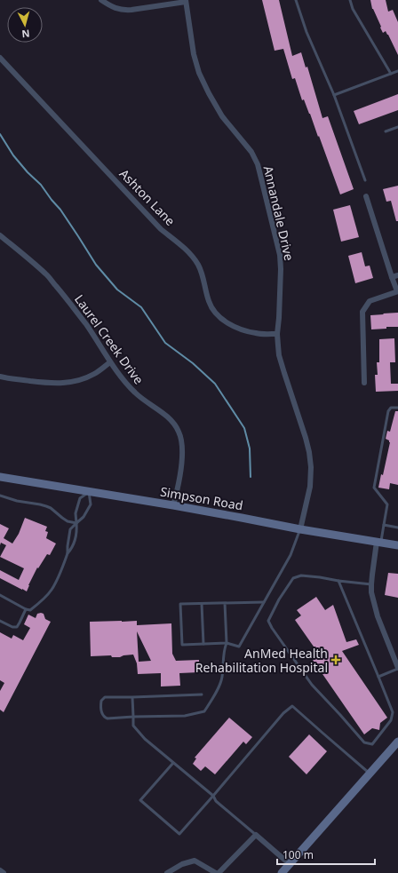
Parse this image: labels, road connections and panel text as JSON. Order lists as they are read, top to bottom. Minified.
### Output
{"streets":{"street":["Ashton Lane","Annandale Drive","Laurel Creek Drive","Simpson Road"]},"crossings":[["Ashton Lane","Annandale Drive"],["Annandale Drive","Simpson Road"],["Laurel Creek Drive","Simpson Road"]],"places":{"health":["AnMed Health Rehabilitation Hospital"]},"scale_bar":"100 m","north":"bottom"}
